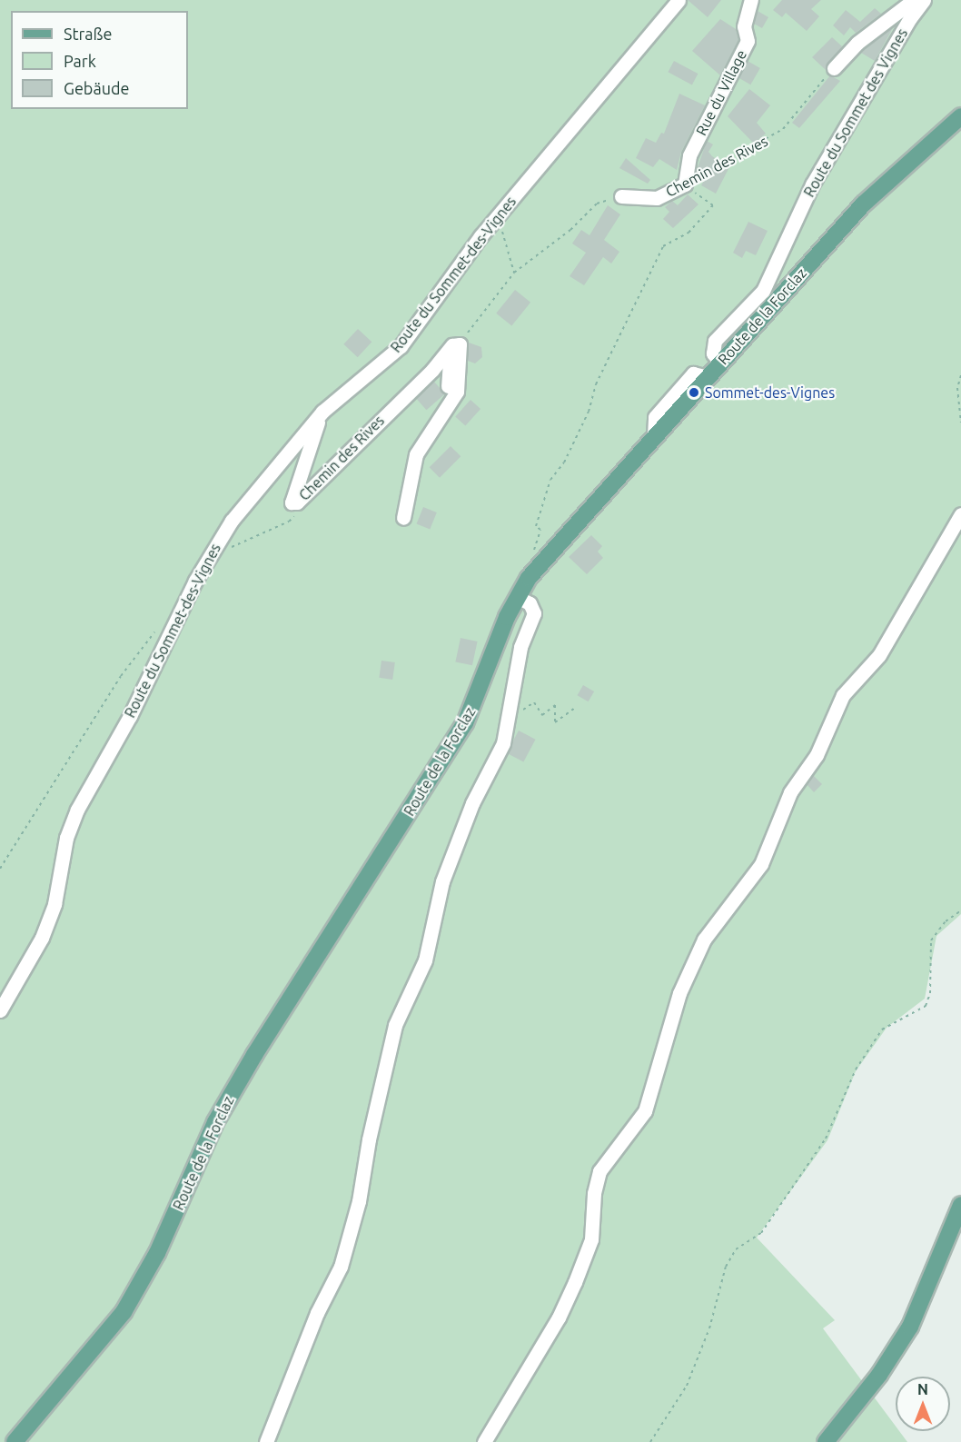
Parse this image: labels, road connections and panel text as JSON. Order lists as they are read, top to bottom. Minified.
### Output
{"streets":{"main road":["Route de la Forclaz"],"street":["Rue du Village","Route du Sommet des Vignes","Chemin des Rives","Route du Sommet-des-Vignes"]},"crossings":[["Rue du Village","Chemin des Rives"],["Route du Sommet des Vignes","Route de la Forclaz"],["Chemin des Rives","Route du Sommet-des-Vignes"]],"places":["Sommet-des-Vignes"],"legend":["Straße","Park","Gebäude"],"north":"top"}
